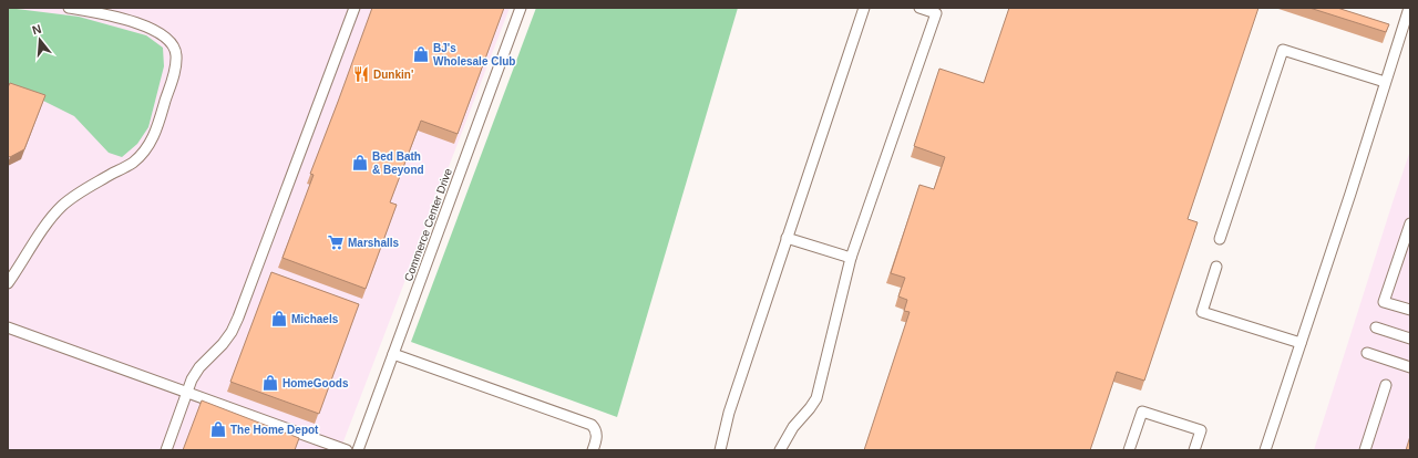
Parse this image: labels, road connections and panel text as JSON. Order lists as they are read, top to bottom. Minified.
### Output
{"streets":{"lane":["Commerce Center Drive"]},"places":{"shop":["BJ's Wholesale Club","Bed Bath & Beyond","Michaels","HomeGoods","The Home Depot"],"restaurant":["Dunkin'"],"supermarket":["Marshalls"]},"north":"top"}
